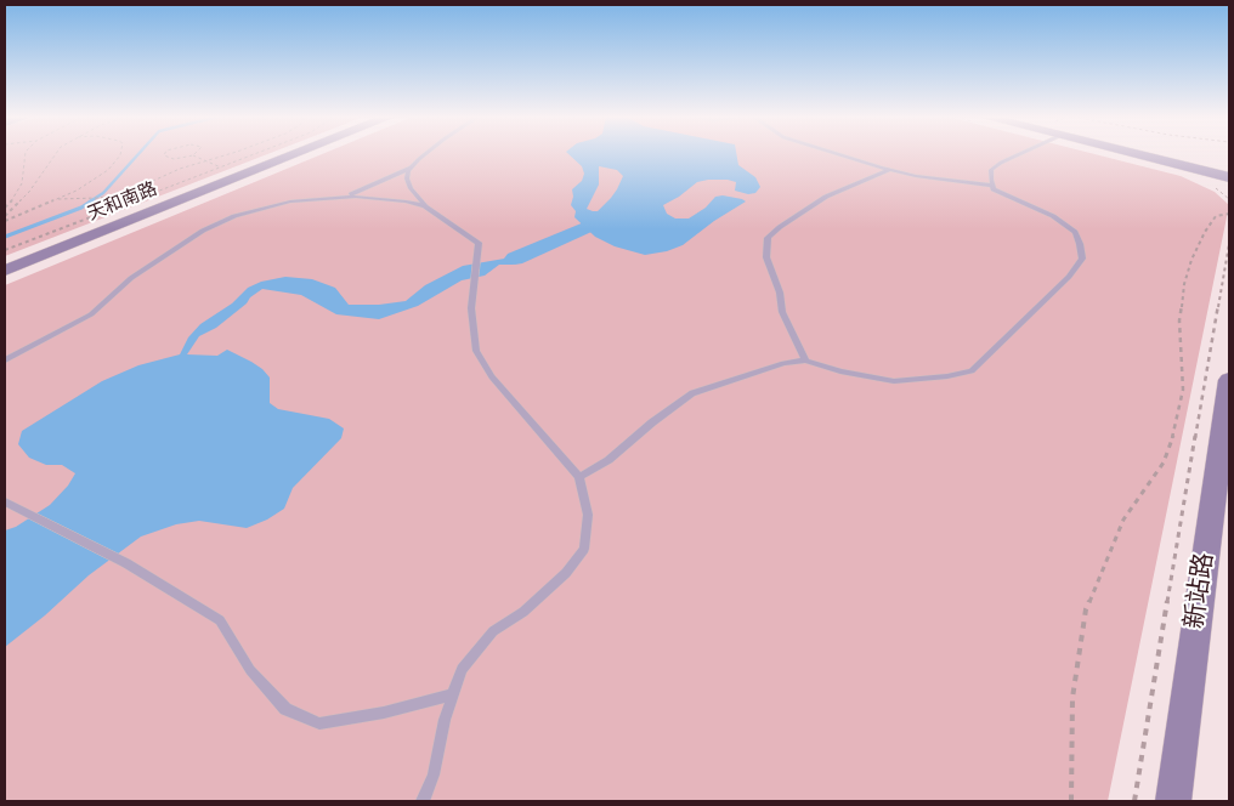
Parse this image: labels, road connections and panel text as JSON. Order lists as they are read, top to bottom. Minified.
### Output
{"streets":{"street":["天和南路","新站路"]}}
